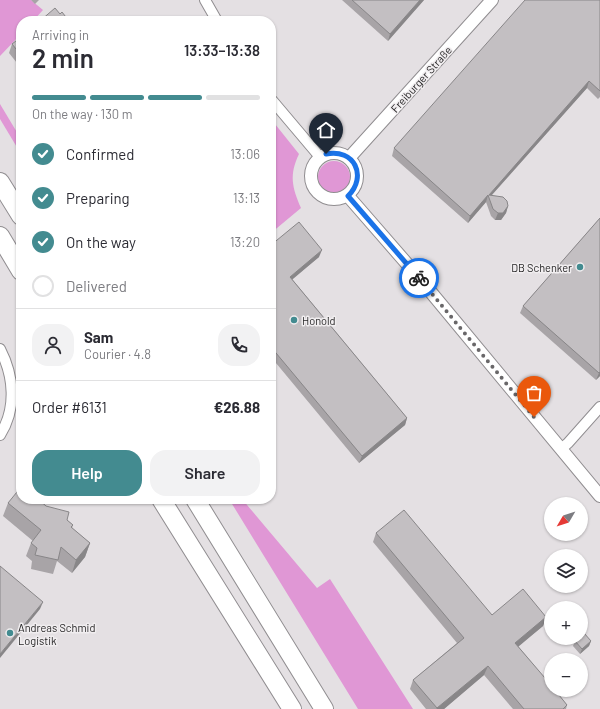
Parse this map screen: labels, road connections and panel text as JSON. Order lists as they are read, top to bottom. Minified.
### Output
{"streets":{"street":["Freiburger Straße"]},"places":["DB Schenker","Honold","Andreas Schmid Logistik"],"north":"bottom left","page":{"heading":["2 min","Arriving in","13:33–13:38"],"panel":["Sam","Courier · 4.8","Order #6131","€26.88"],"bar":"On the way · 130 m","list":[["Confirmed","13:06"],["Preparing","13:13"],["On the way","13:20"],"Delivered"],"buttons":["Help","Share"],"map_buttons":["+","−"]}}
